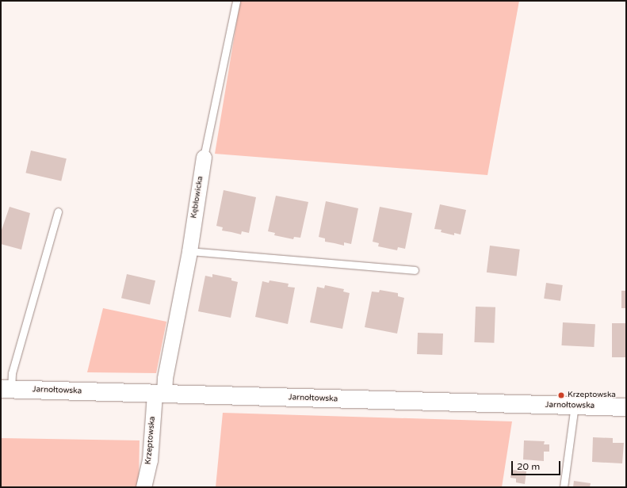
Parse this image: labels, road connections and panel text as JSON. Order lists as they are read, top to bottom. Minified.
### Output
{"streets":{"street":["Kębłowicka","Jarnołtowska","Krzeptowska"]},"crossings":[["Kębłowicka","Jarnołtowska"],["Kębłowicka","Krzeptowska"],["Jarnołtowska","Krzeptowska"]],"places":["Krzeptowska"],"scale_bar":"20 m"}
